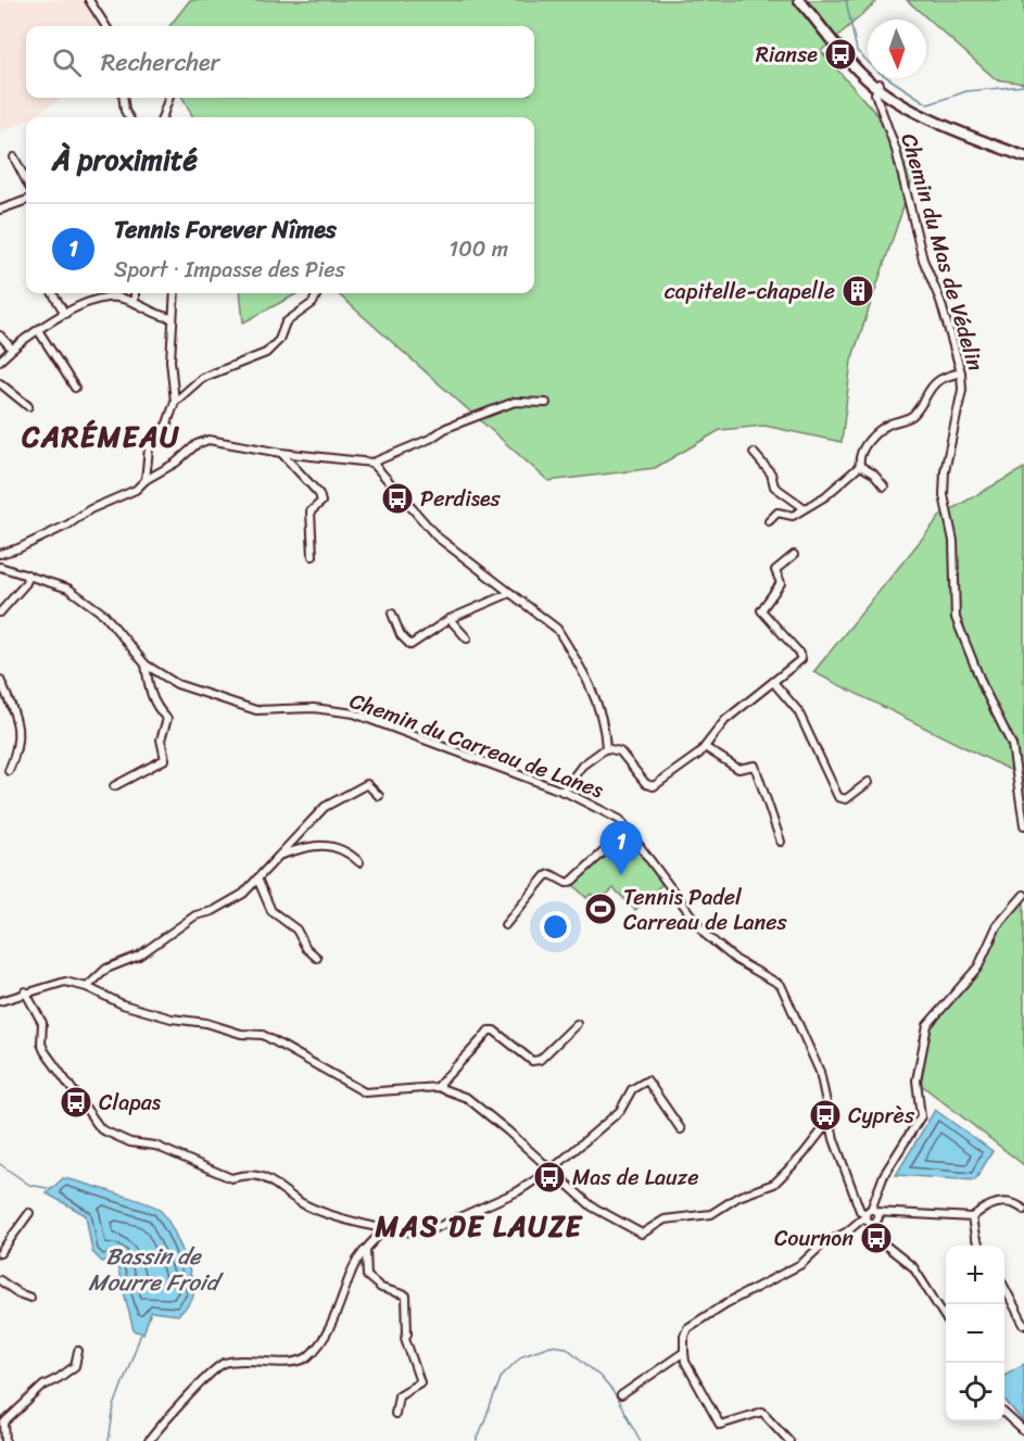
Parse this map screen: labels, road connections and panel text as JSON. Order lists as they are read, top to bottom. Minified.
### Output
{"streets":{"street":["Chemin du Mas de Védelin","Chemin du Carreau de Lanes"]},"districts":["CARÉMEAU","MAS DE LAUZE"],"water":["Bassin de Mourre Froid"],"places":{"bus stop":["Rianse","Perdises","Clapas","Cyprès","Mas de Lauze","Cournon"],"building":["capitelle-chapelle"],"sports":["Tennis Padel Carreau de Lanes"]},"north":"bottom","page":{"search":"Rechercher","heading":"À proximité","list":[{"mark":"1","name":"Tennis Forever Nîmes","note":"Sport · Impasse des Pies","value":"100 m"}],"pins":"1","map_buttons":["+","−"]}}
